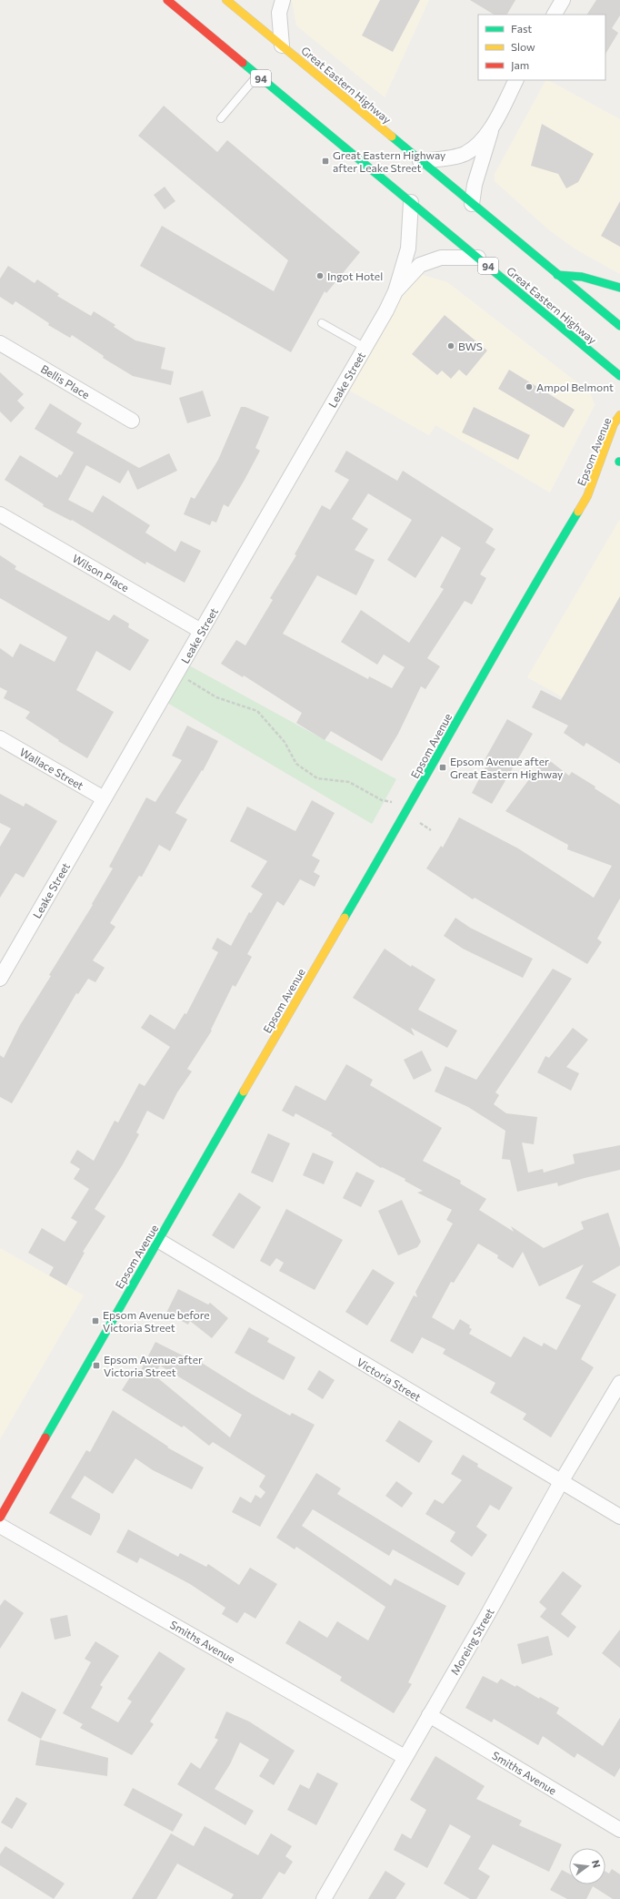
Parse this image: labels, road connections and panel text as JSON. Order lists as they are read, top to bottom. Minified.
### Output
{"streets":{"main road":["94","Great Eastern Highway","Epsom Avenue"],"street":["Leake Street","Bellis Place","Wilson Place","Wallace Street","Victoria Street","Smiths Avenue","Moreing Street"]},"crossings":[["Great Eastern Highway","Leake Street"],["Leake Street","Wilson Place"],["Leake Street","Wallace Street"],["Epsom Avenue","Victoria Street"],["Victoria Street","Moreing Street"],["Smiths Avenue","Moreing Street"]],"places":{"transit":["Great Eastern Highway after Leake Street","Epsom Avenue after Great Eastern Highway","Epsom Avenue before Victoria Street","Epsom Avenue after Victoria Street"],"other":["Ingot Hotel","BWS","Ampol Belmont"]},"legend":["Fast","Slow","Jam"],"north":"right"}
